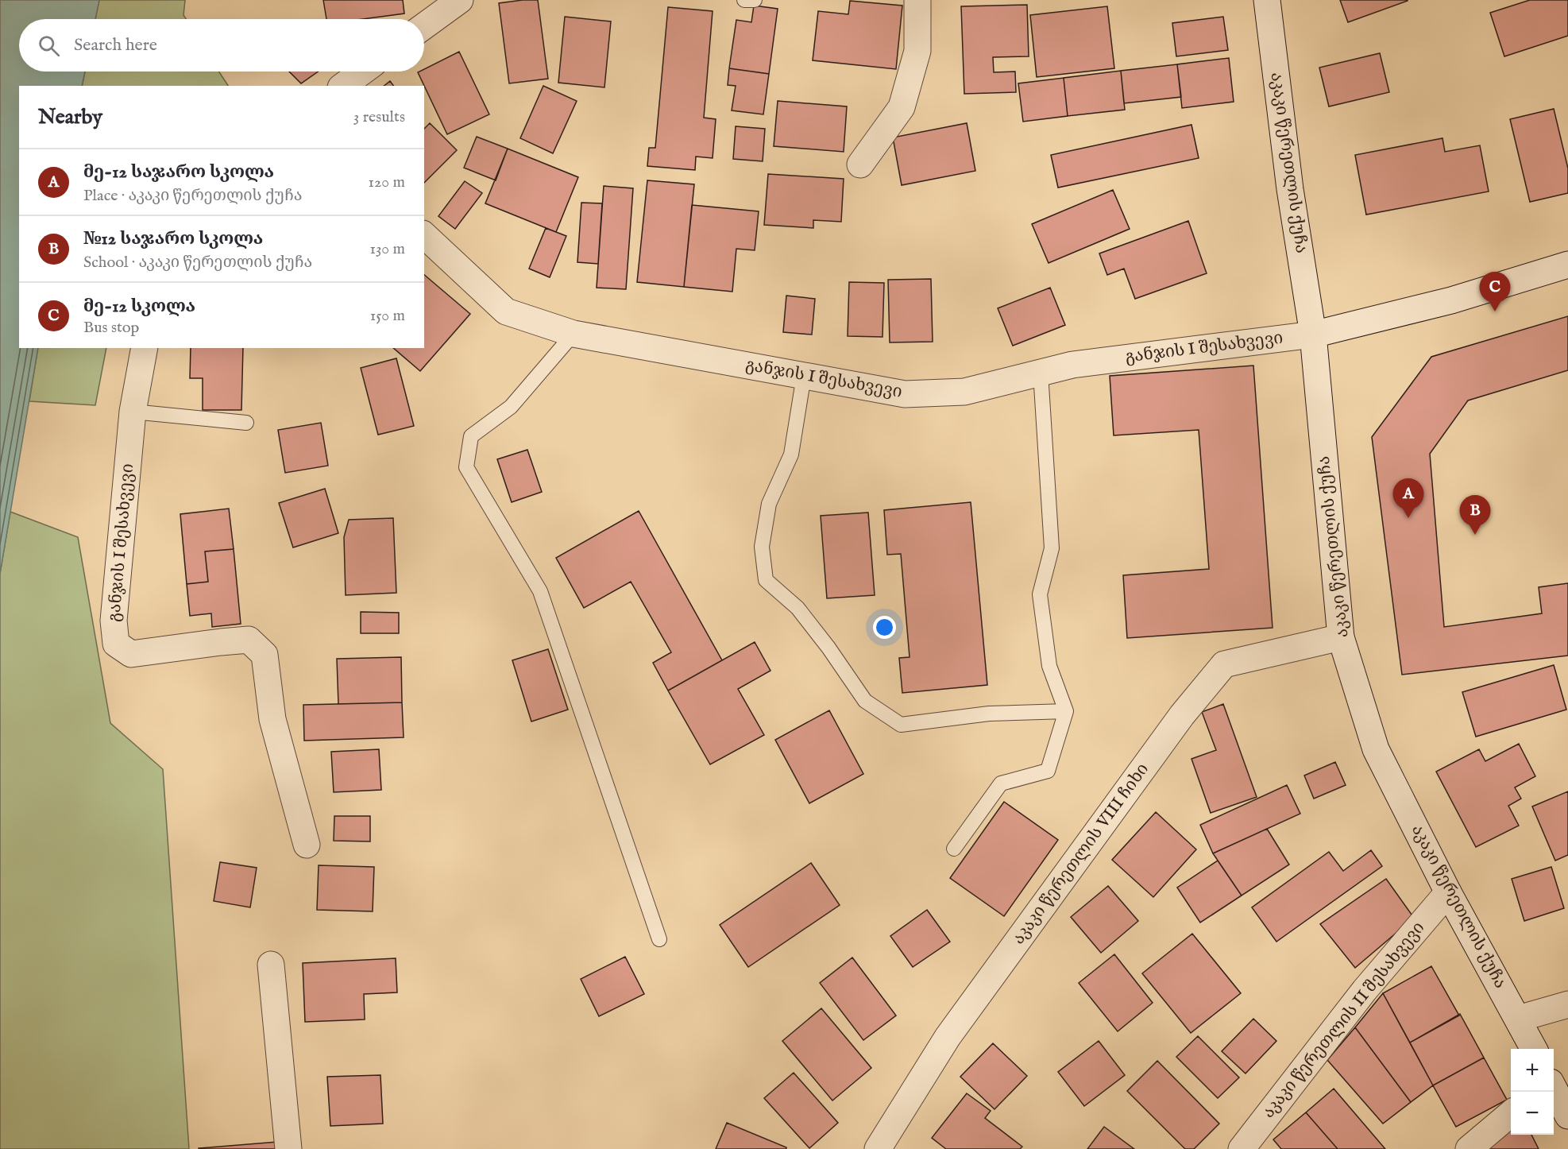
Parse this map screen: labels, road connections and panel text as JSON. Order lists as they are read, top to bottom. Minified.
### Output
{"streets":{"street":["აკაკი წერეთლის ქუჩა","განჯის I შესახვევი","აკაკი წერეთლის VIII ჩიხი","აკაკი წერეთლის II შესახვევი"]},"crossings":[["აკაკი წერეთლის ქუჩა","განჯის I შესახვევი"],["აკაკი წერეთლის ქუჩა","აკაკი წერეთლის VIII ჩიხი"],["აკაკი წერეთლის ქუჩა","აკაკი წერეთლის II შესახვევი"]],"page":{"search":"Search here","heading":["Nearby","3 results"],"list":[{"mark":"A","name":"მე-12 საჯარო სკოლა","note":"Place · აკაკი წერეთლის ქუჩა","value":"120 m"},{"mark":"B","name":"№12 საჯარო სკოლა","note":"School · აკაკი წერეთლის ქუჩა","value":"130 m"},{"mark":"C","name":"მე-12 სკოლა","note":"Bus stop","value":"150 m"}],"pins":["C","A","B"],"map_buttons":["+","−"]}}
